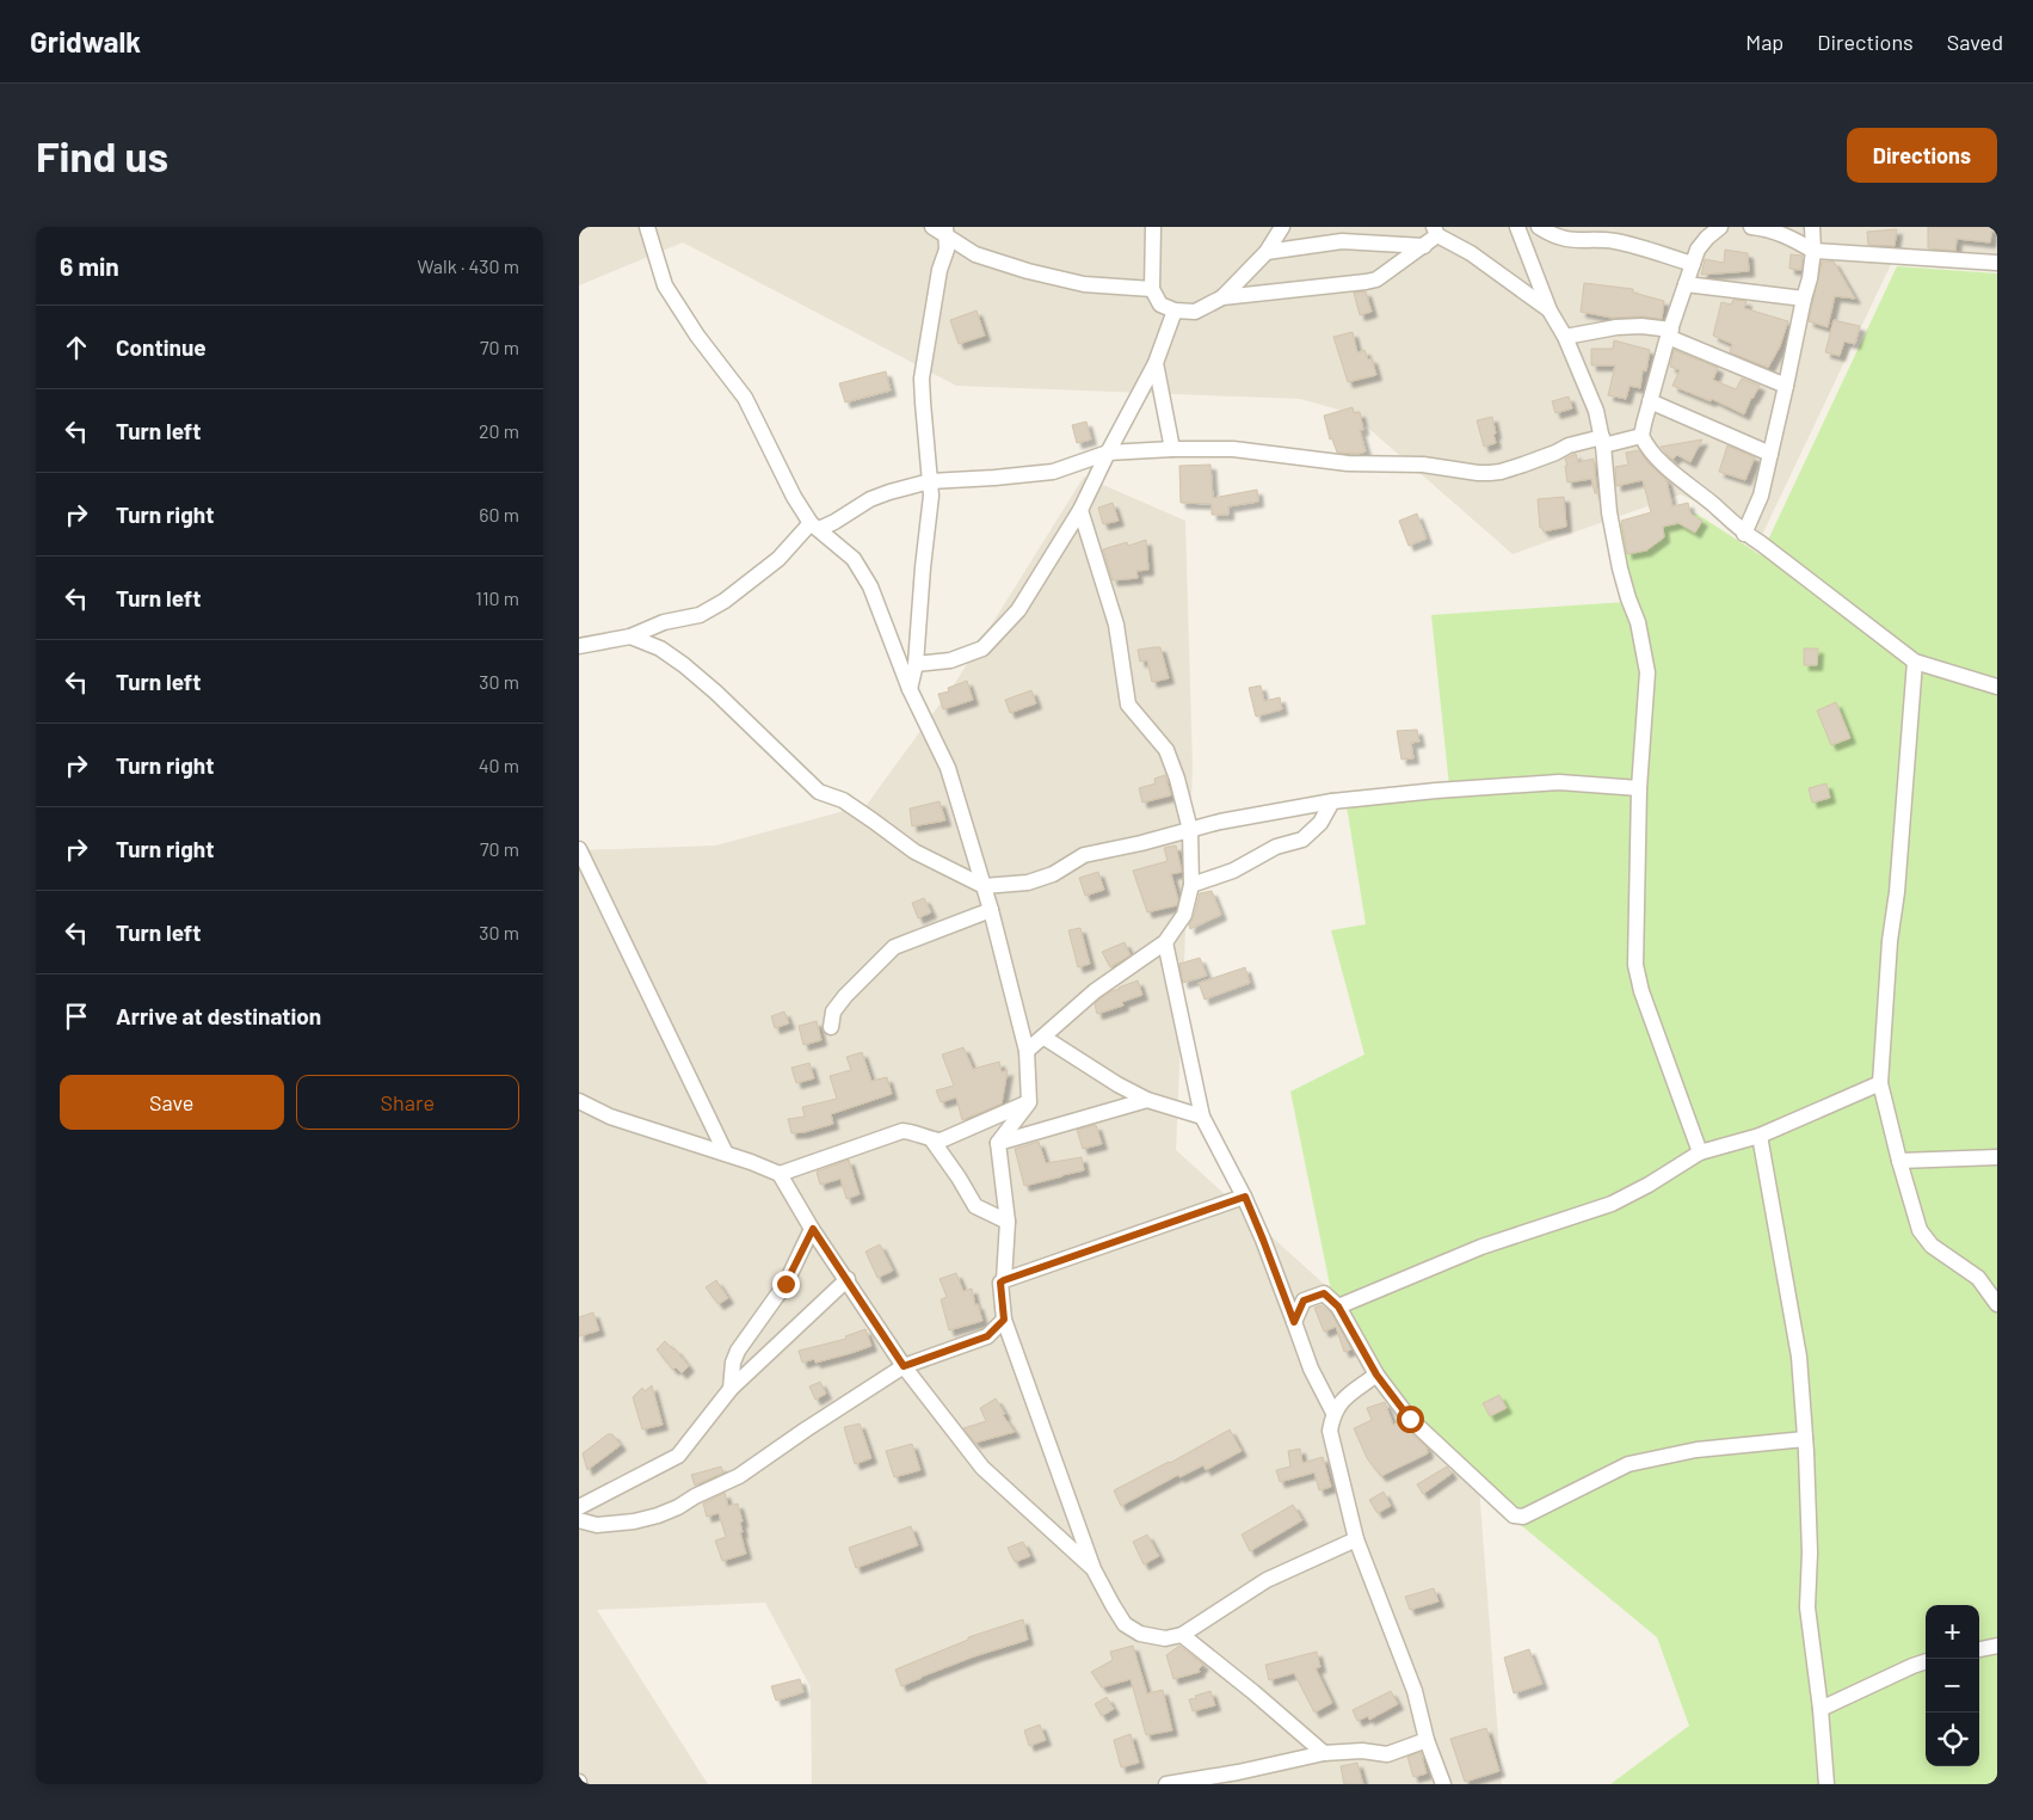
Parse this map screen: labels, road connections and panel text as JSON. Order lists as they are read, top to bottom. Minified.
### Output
{"page":{"header":"Gridwalk","nav":["Map","Directions","Saved"],"buttons":["Directions",["Save","Share"]],"title":"Find us","heading":["6 min","Walk · 430 m"],"list":[["Continue","70 m"],["Turn left","20 m"],["Turn right","60 m"],["Turn left","110 m"],["Turn left","30 m"],["Turn right","40 m"],["Turn right","70 m"],["Turn left","30 m"],"Arrive at destination"],"map_buttons":["+","−"]}}
